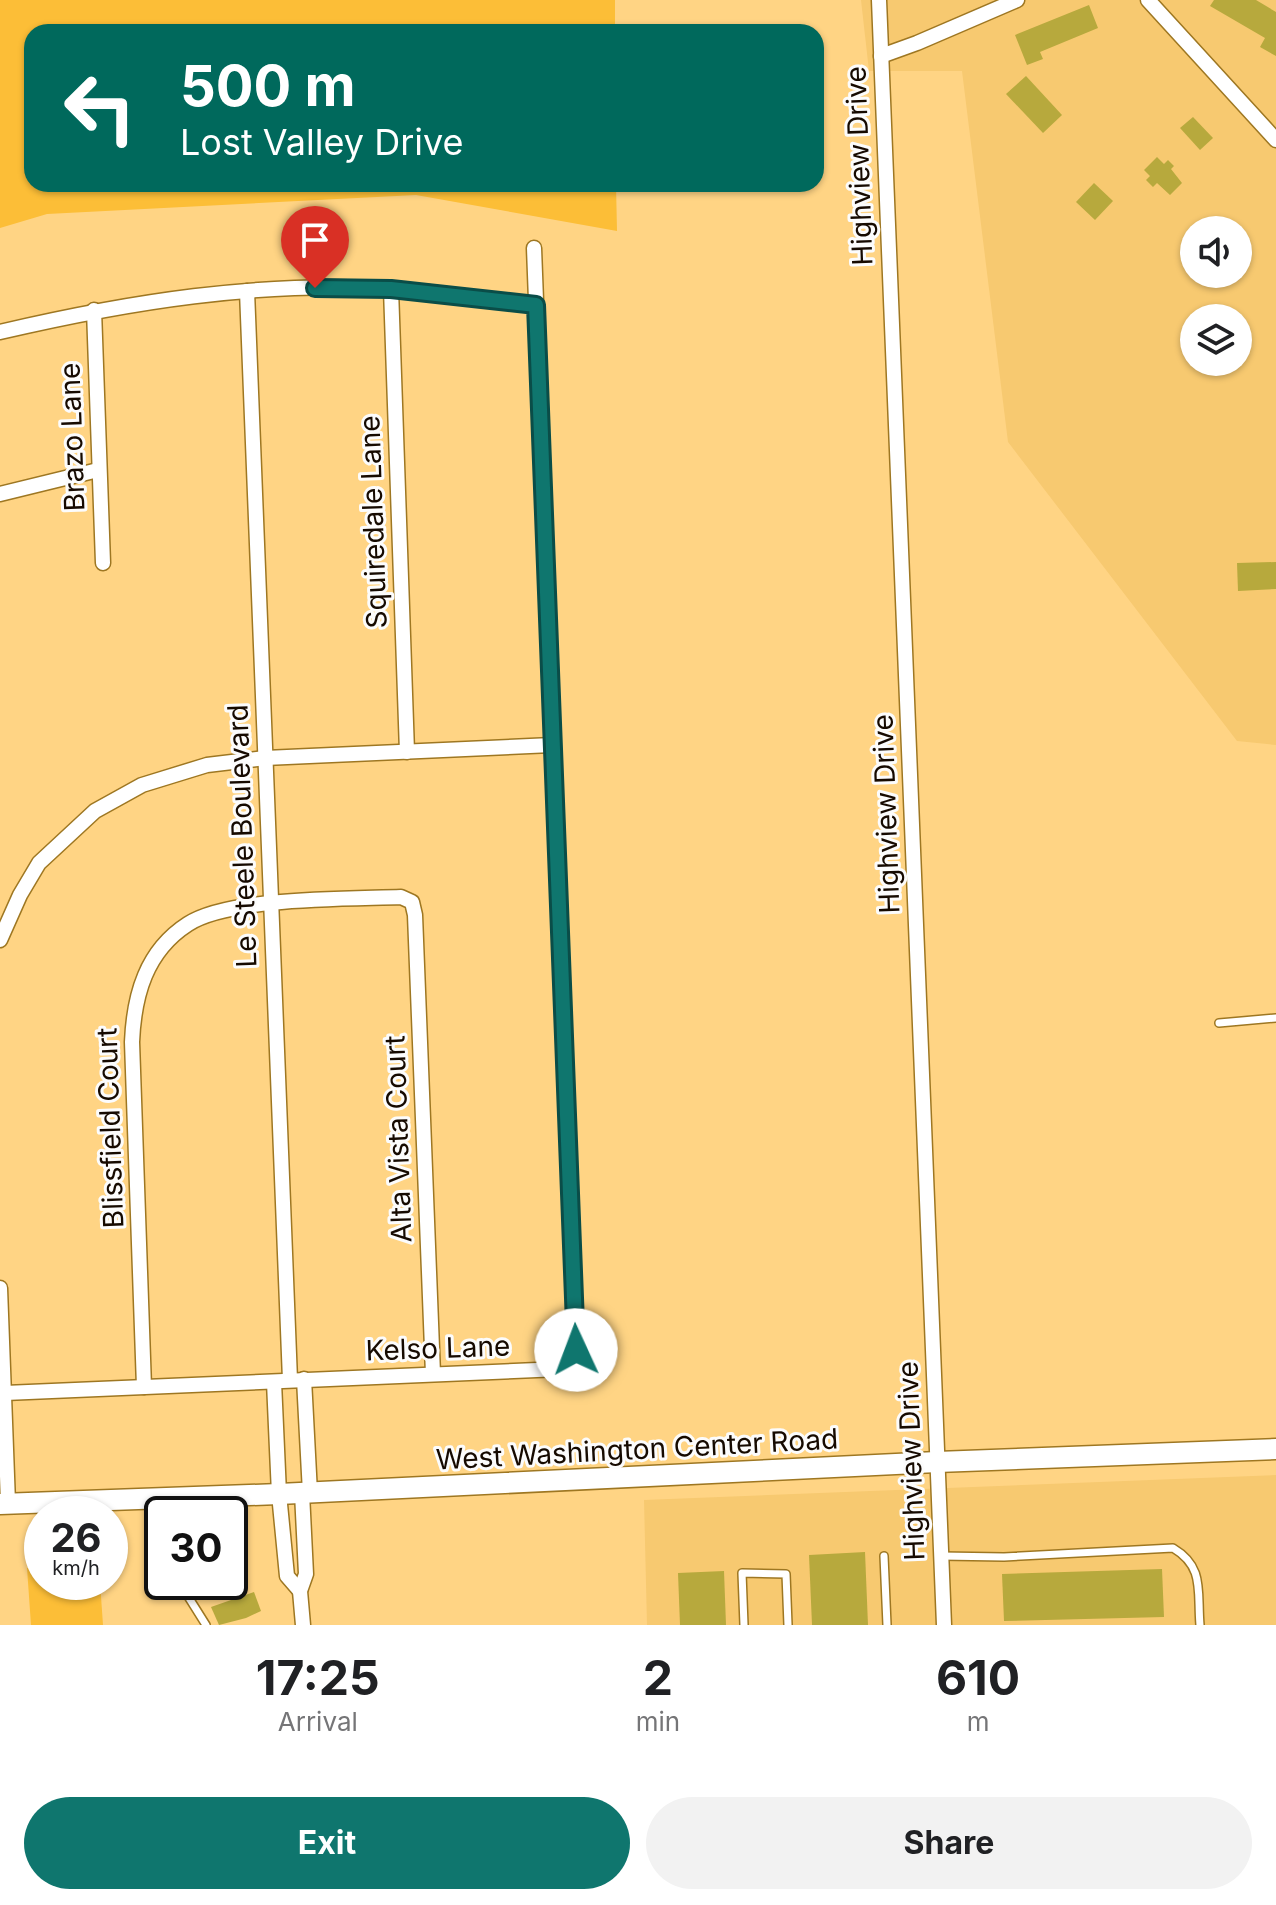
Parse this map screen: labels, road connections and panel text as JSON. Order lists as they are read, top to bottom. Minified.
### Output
{"streets":{"main road":["West Washington Center Road"],"street":["Highview Drive","Brazo Lane","Squiredale Lane","Le Steele Boulevard","Blissfield Court","Alta Vista Court","Kelso Lane"]},"crossings":[["Highview Drive","West Washington Center Road"],["Le Steele Boulevard","Blissfield Court"],["Le Steele Boulevard","Kelso Lane"],["Le Steele Boulevard","West Washington Center Road"],["Blissfield Court","Alta Vista Court"],["Blissfield Court","Kelso Lane"],["Alta Vista Court","Kelso Lane"]],"page":{"turn":["500 m","Lost Valley Drive"],"speed":"26 km/h","limit":"30","eta":["17:25","Arrival","2","min","610","m"],"buttons":["Exit","Share"]}}
